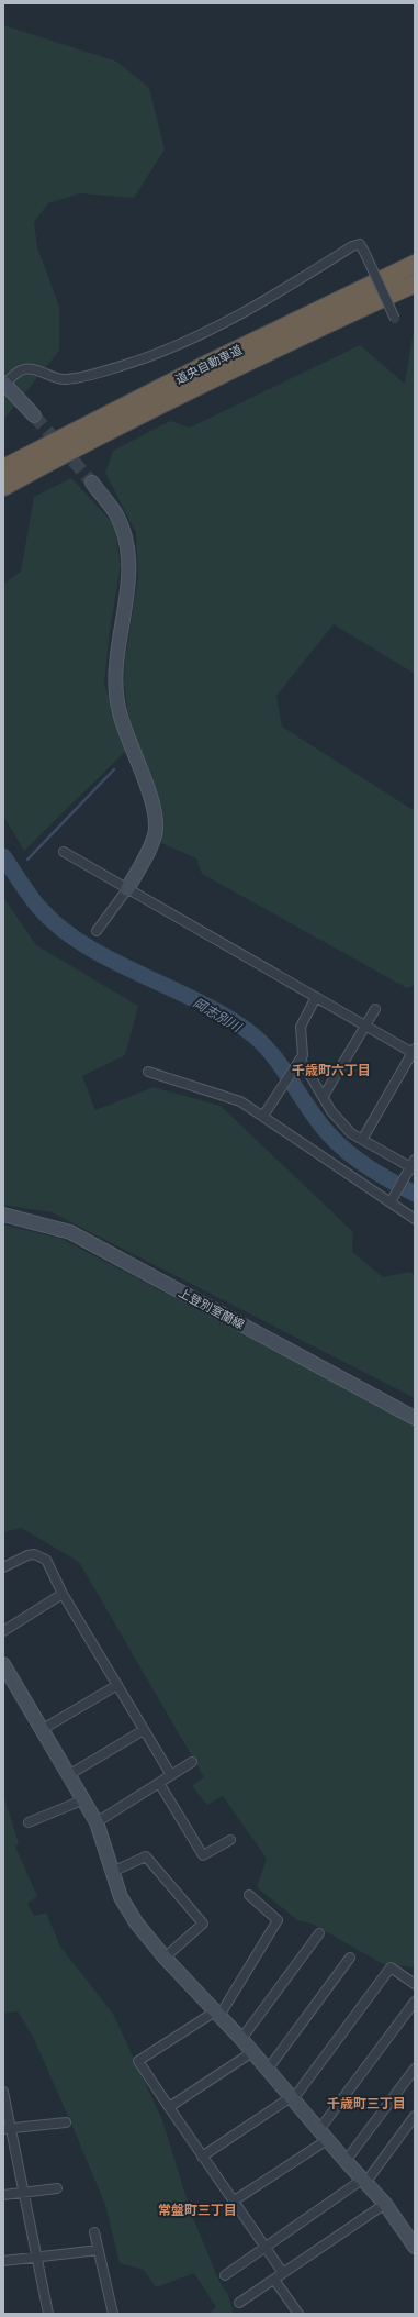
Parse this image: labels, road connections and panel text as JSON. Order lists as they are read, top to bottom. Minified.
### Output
{"streets":{"highway":["道央自動車道"],"street":["上登別室蘭線"]},"districts":["千歳町六丁目","千歳町三丁目","常盤町三丁目"],"water":["岡志別川"]}
